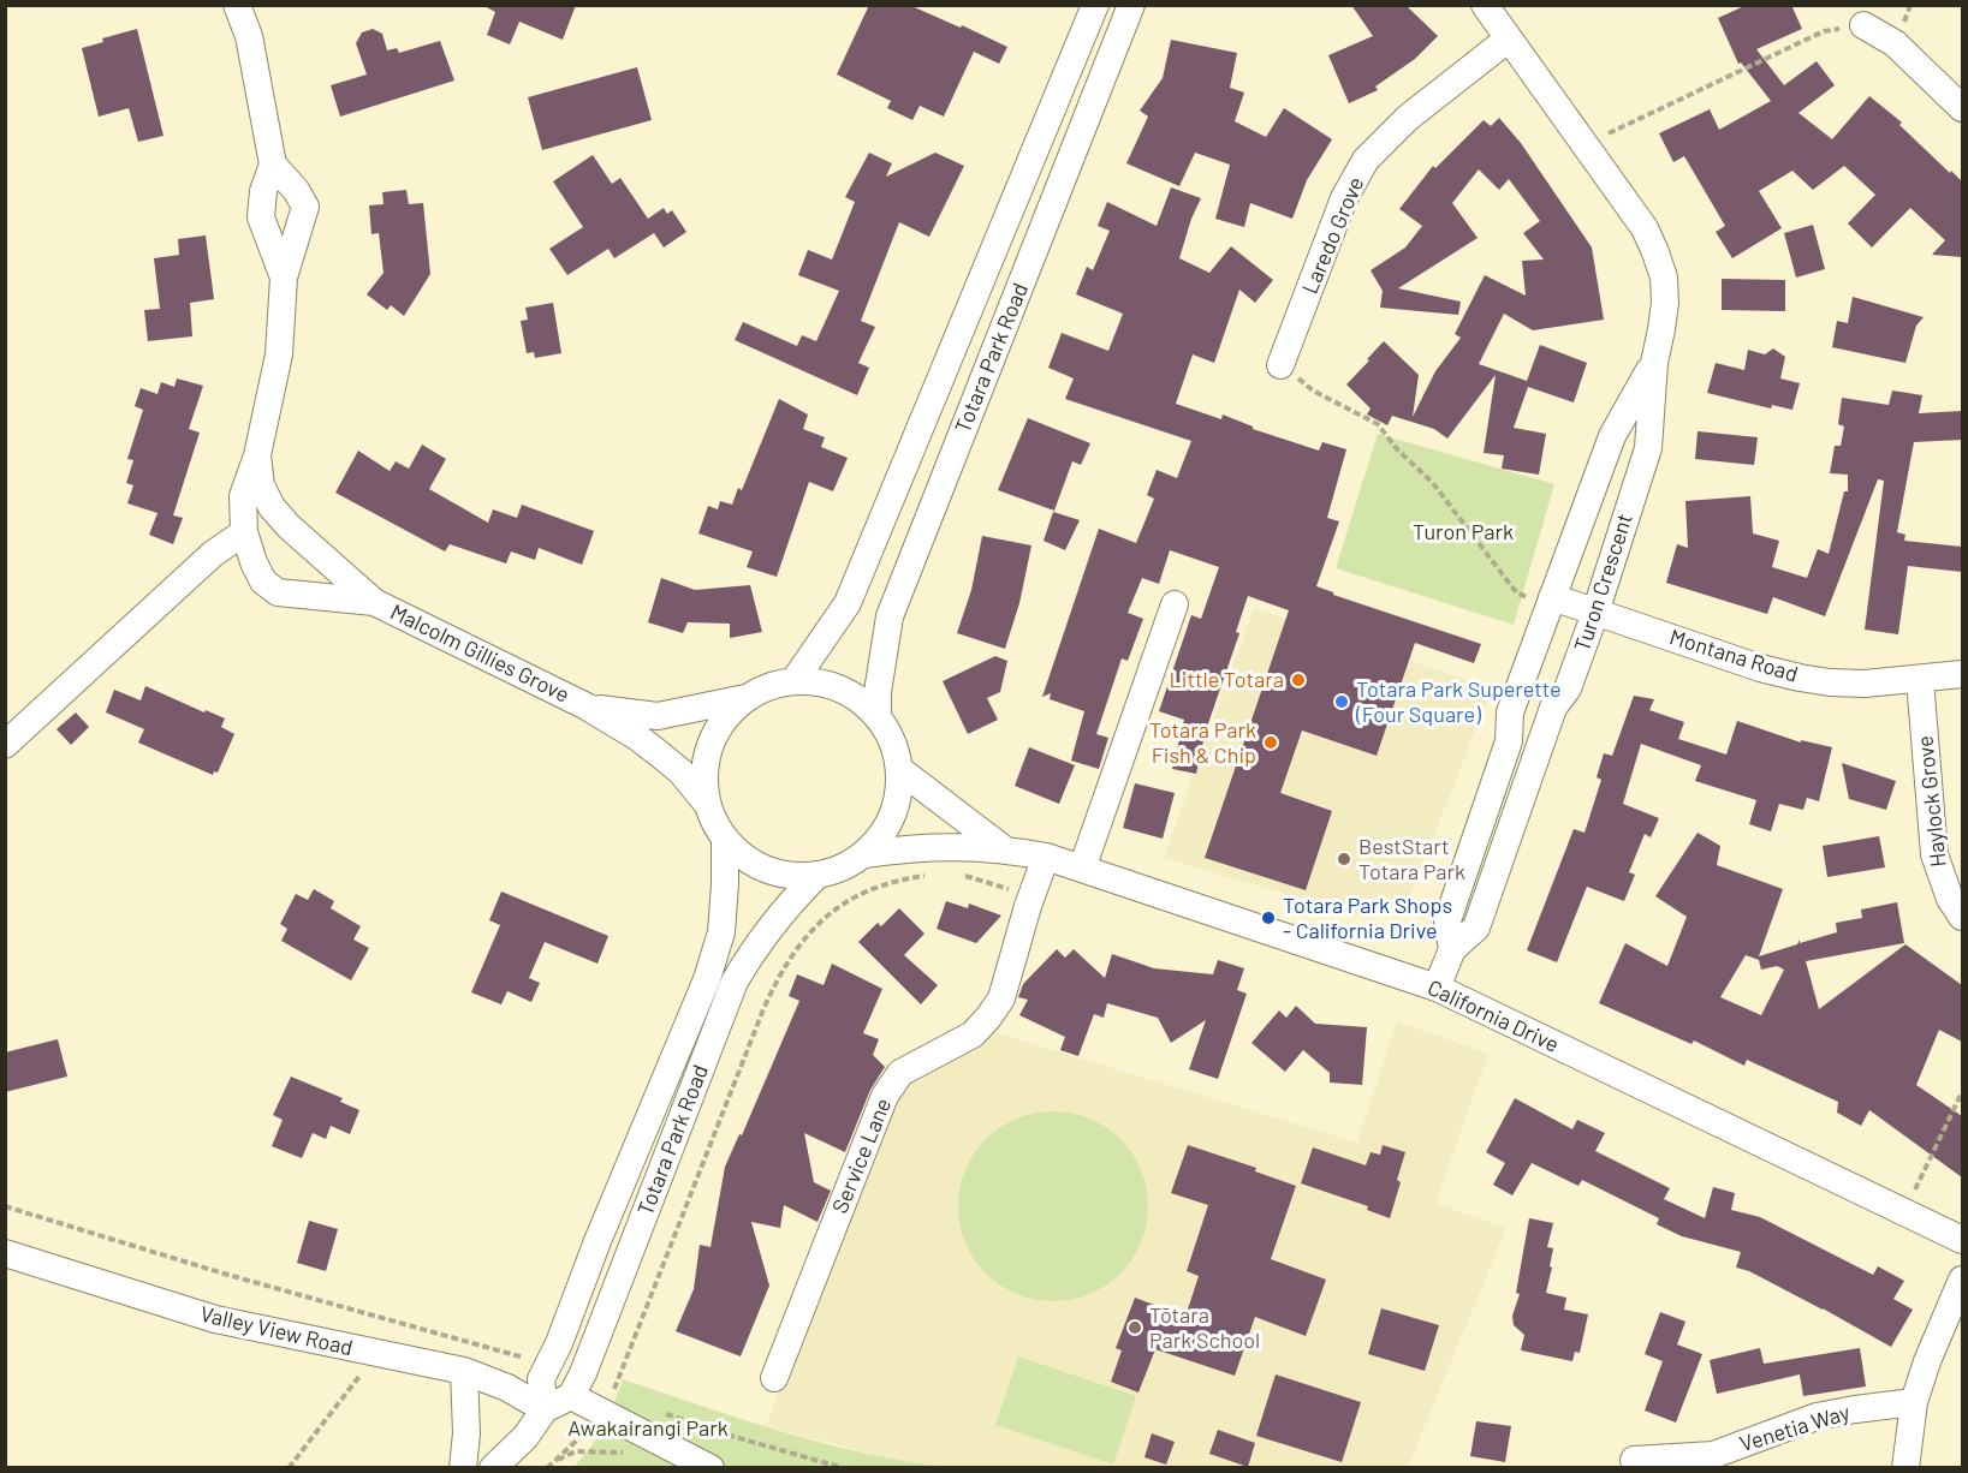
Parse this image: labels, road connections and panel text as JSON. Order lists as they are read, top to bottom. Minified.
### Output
{"streets":{"street":["Laredo Grove","Totara Park Road","Turon Crescent","Malcolm Gillies Grove","Montana Road","Haylock Grove","California Drive","Service Lane","Valley View Road","Venetia Way"]},"crossings":[["Laredo Grove","Turon Crescent"],["Totara Park Road","Malcolm Gillies Grove"],["Totara Park Road","California Drive"],["Totara Park Road","Valley View Road"],["Turon Crescent","Montana Road"],["Turon Crescent","California Drive"],["Malcolm Gillies Grove","California Drive"],["Montana Road","Haylock Grove"],["California Drive","Service Lane"]],"parks":["Turon Park","Awakairangi Park"],"places":["Little Totara","Totara Park Superette (Four Square)","Totara Park Fish & Chip","BestStart Totara Park","Totara Park Shops - California Drive","Tōtara Park School"]}
